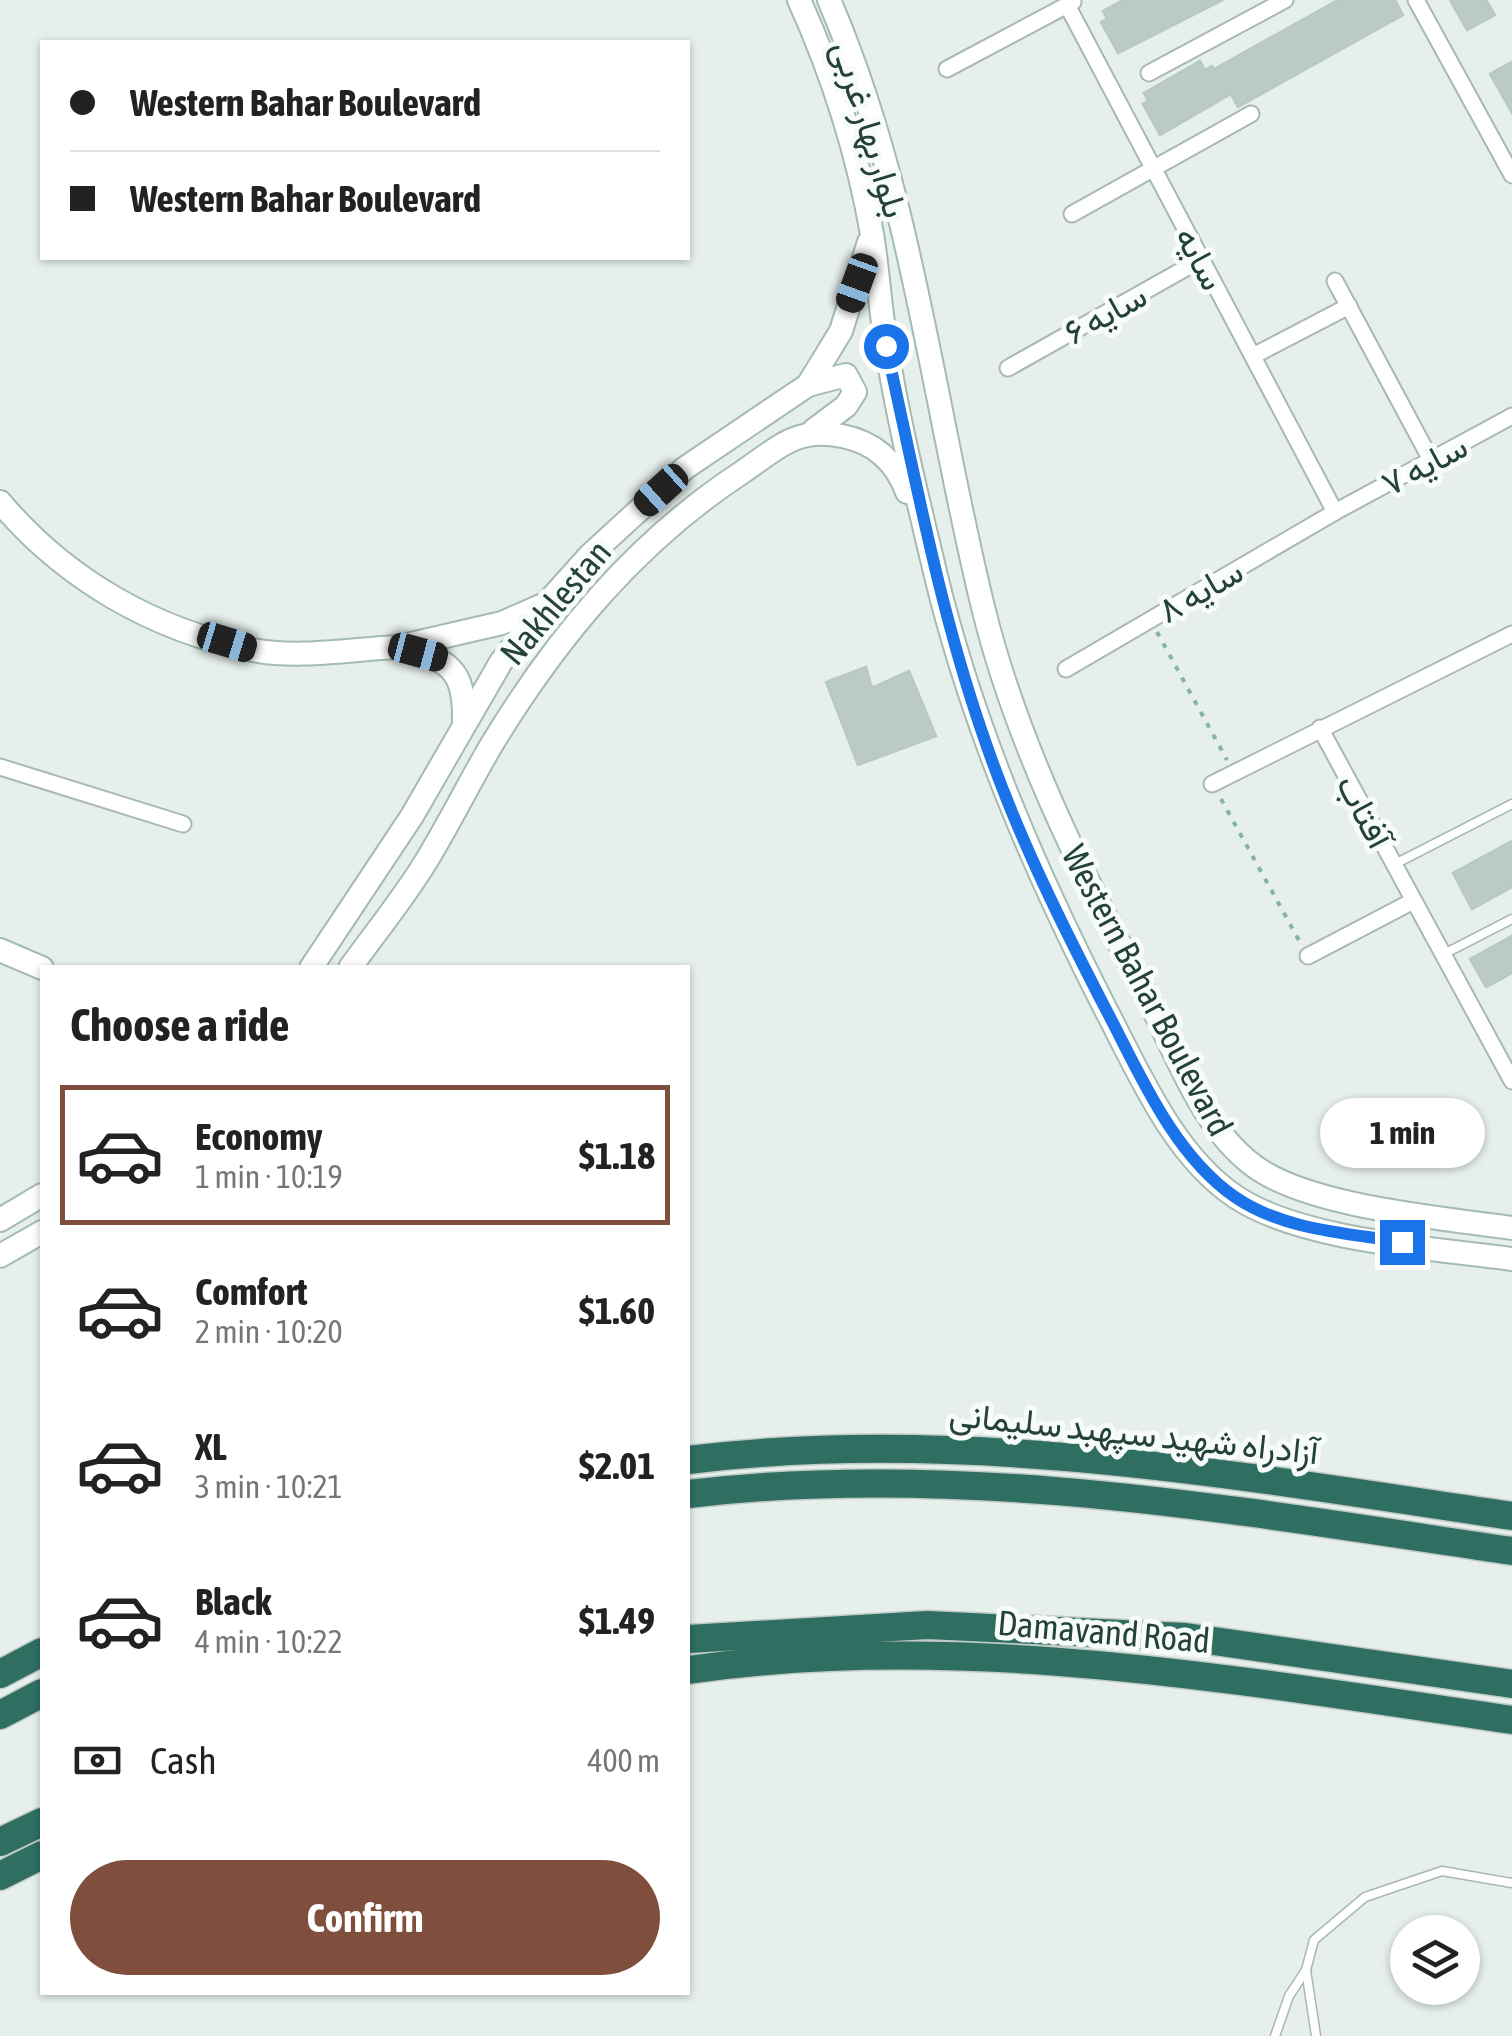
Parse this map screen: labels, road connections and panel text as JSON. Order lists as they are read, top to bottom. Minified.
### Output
{"streets":{"highway":["آزادراه شهید سپهبد سلیمانی","Damavand Road"],"main road":["بلوار بهار غربی","Nakhlestan","Western Bahar Boulevard"],"street":["سایه","سایه ۶","سایه ۷","سایه ۸","آفتاب"]},"crossings":[["بلوار بهار غربی","Nakhlestan"],["بلوار بهار غربی","Western Bahar Boulevard"],["سایه","سایه ۶"],["سایه","سایه ۷"],["سایه","سایه ۸"],["سایه ۷","سایه ۸"],["Nakhlestan","Western Bahar Boulevard"]],"page":{"banner":["Western Bahar Boulevard","Western Bahar Boulevard"],"heading":"Choose a ride","list":[{"name":"Economy","note":"1 min · 10:19","value":"$1.18"},{"name":"Comfort","note":"2 min · 10:20","value":"$1.60"},{"name":"XL","note":"3 min · 10:21","value":"$2.01"},{"name":"Black","note":"4 min · 10:22","value":"$1.49"}],"bubble":"1 min","pay":["Cash","400 m"],"buttons":"Confirm"}}
